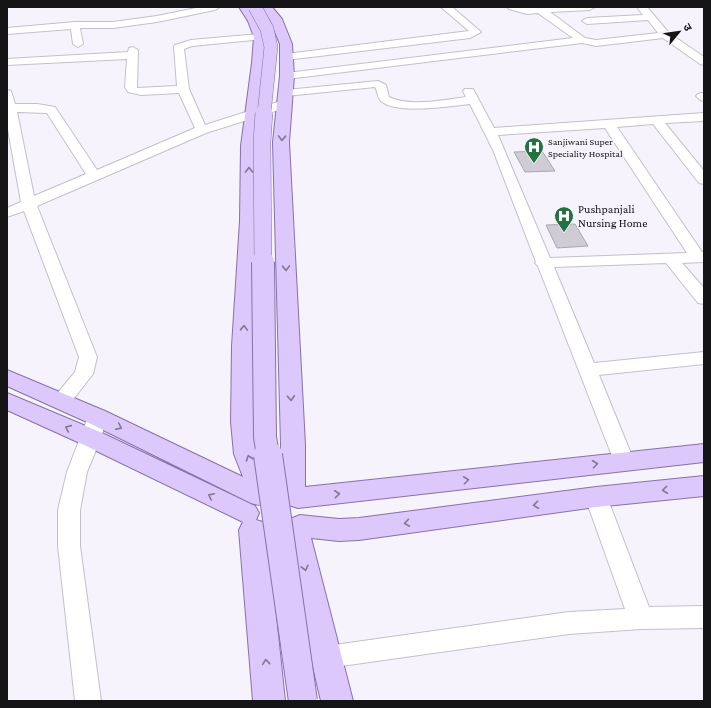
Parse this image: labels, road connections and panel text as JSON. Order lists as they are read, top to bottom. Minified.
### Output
{"places":{"hospital":["Sanjiwani Super Speciality Hospital","Pushpanjali Nursing Home"]},"north":"top right"}
